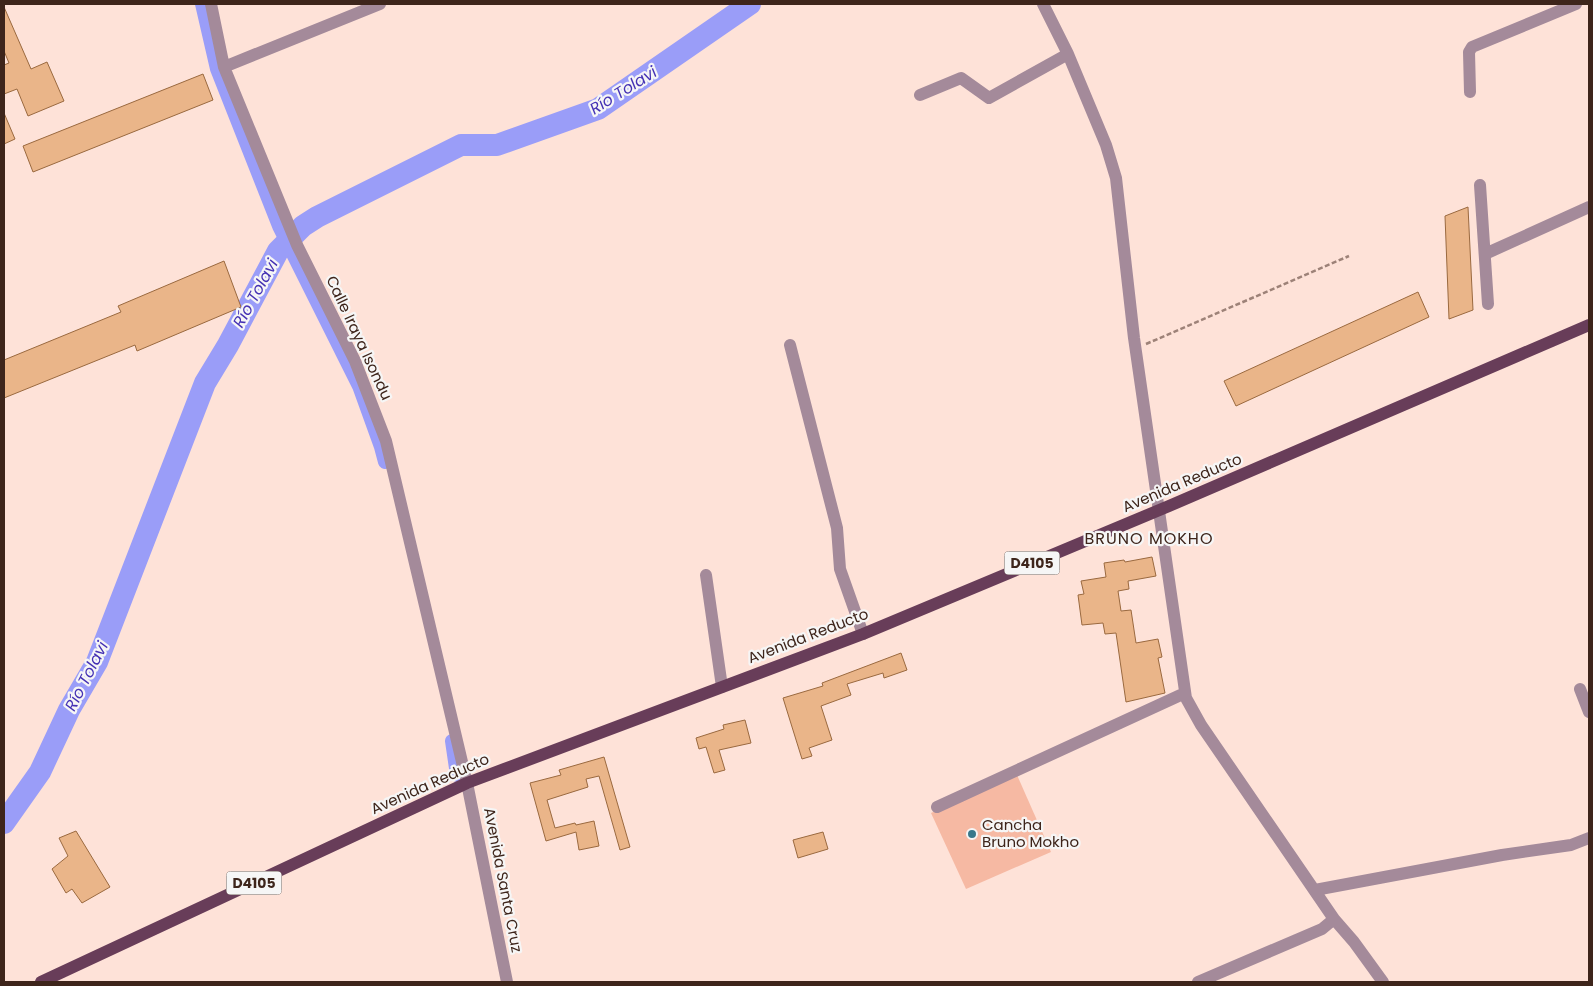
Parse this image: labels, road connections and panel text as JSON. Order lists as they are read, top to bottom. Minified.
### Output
{"streets":{"main road":["Avenida Reducto","D4105"],"street":["Calle Iraya Isondu","Avenida Santa Cruz"]},"crossings":[["Calle Iraya Isondu","Avenida Reducto"],["Calle Iraya Isondu","Avenida Santa Cruz"],["Avenida Reducto","Avenida Santa Cruz"]],"districts":["BRUNO MOKHO"],"water":["Río Tolavi"],"places":["Cancha Bruno Mokho"]}
